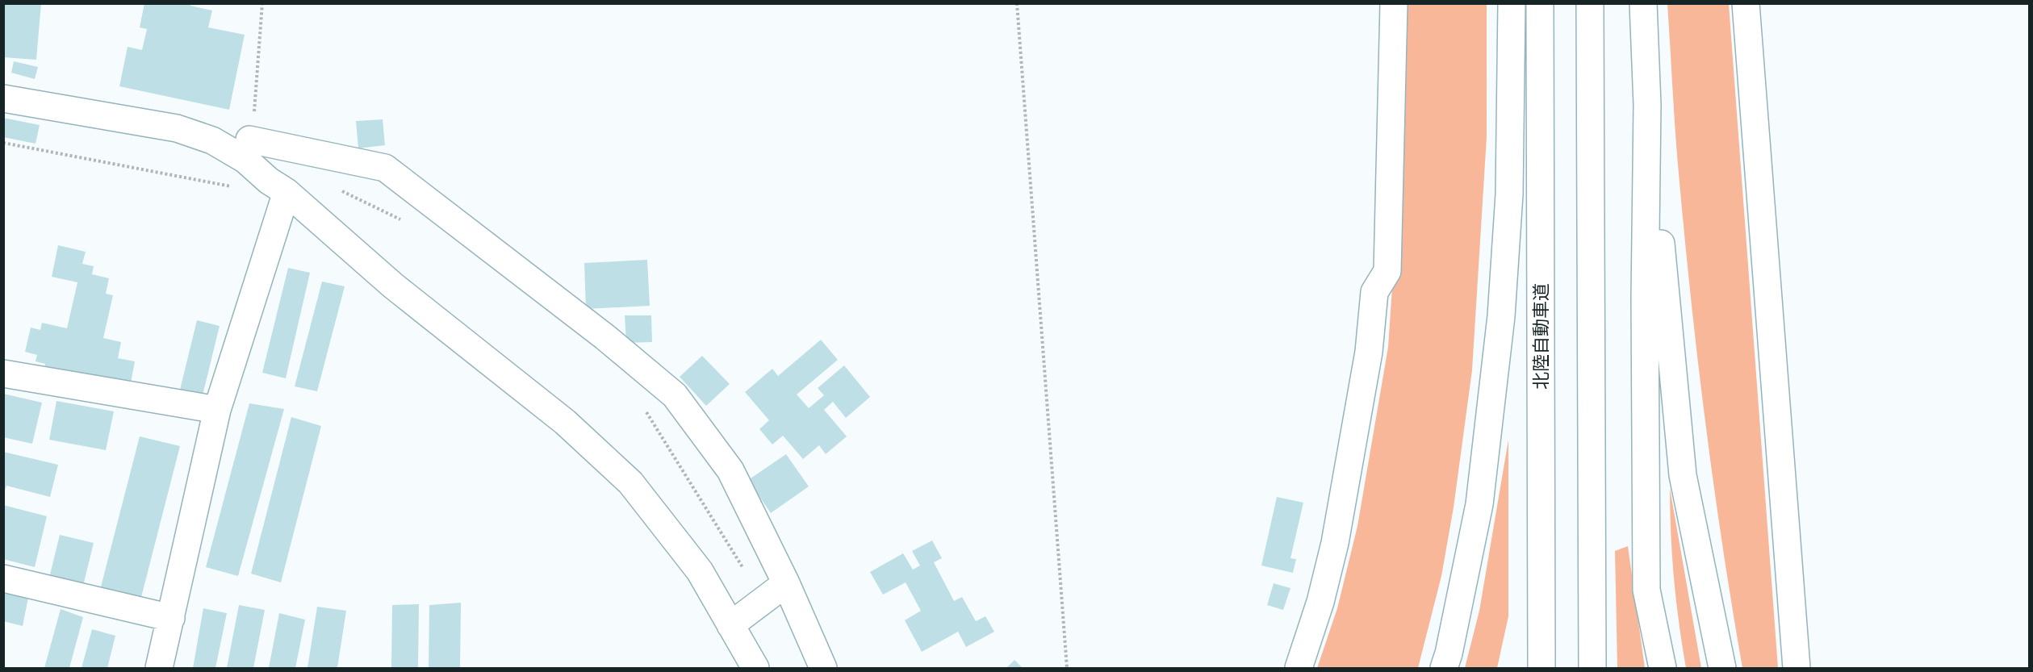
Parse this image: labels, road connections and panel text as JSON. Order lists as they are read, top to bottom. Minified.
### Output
{"streets":{"main road":["北陸自動車道"]}}
